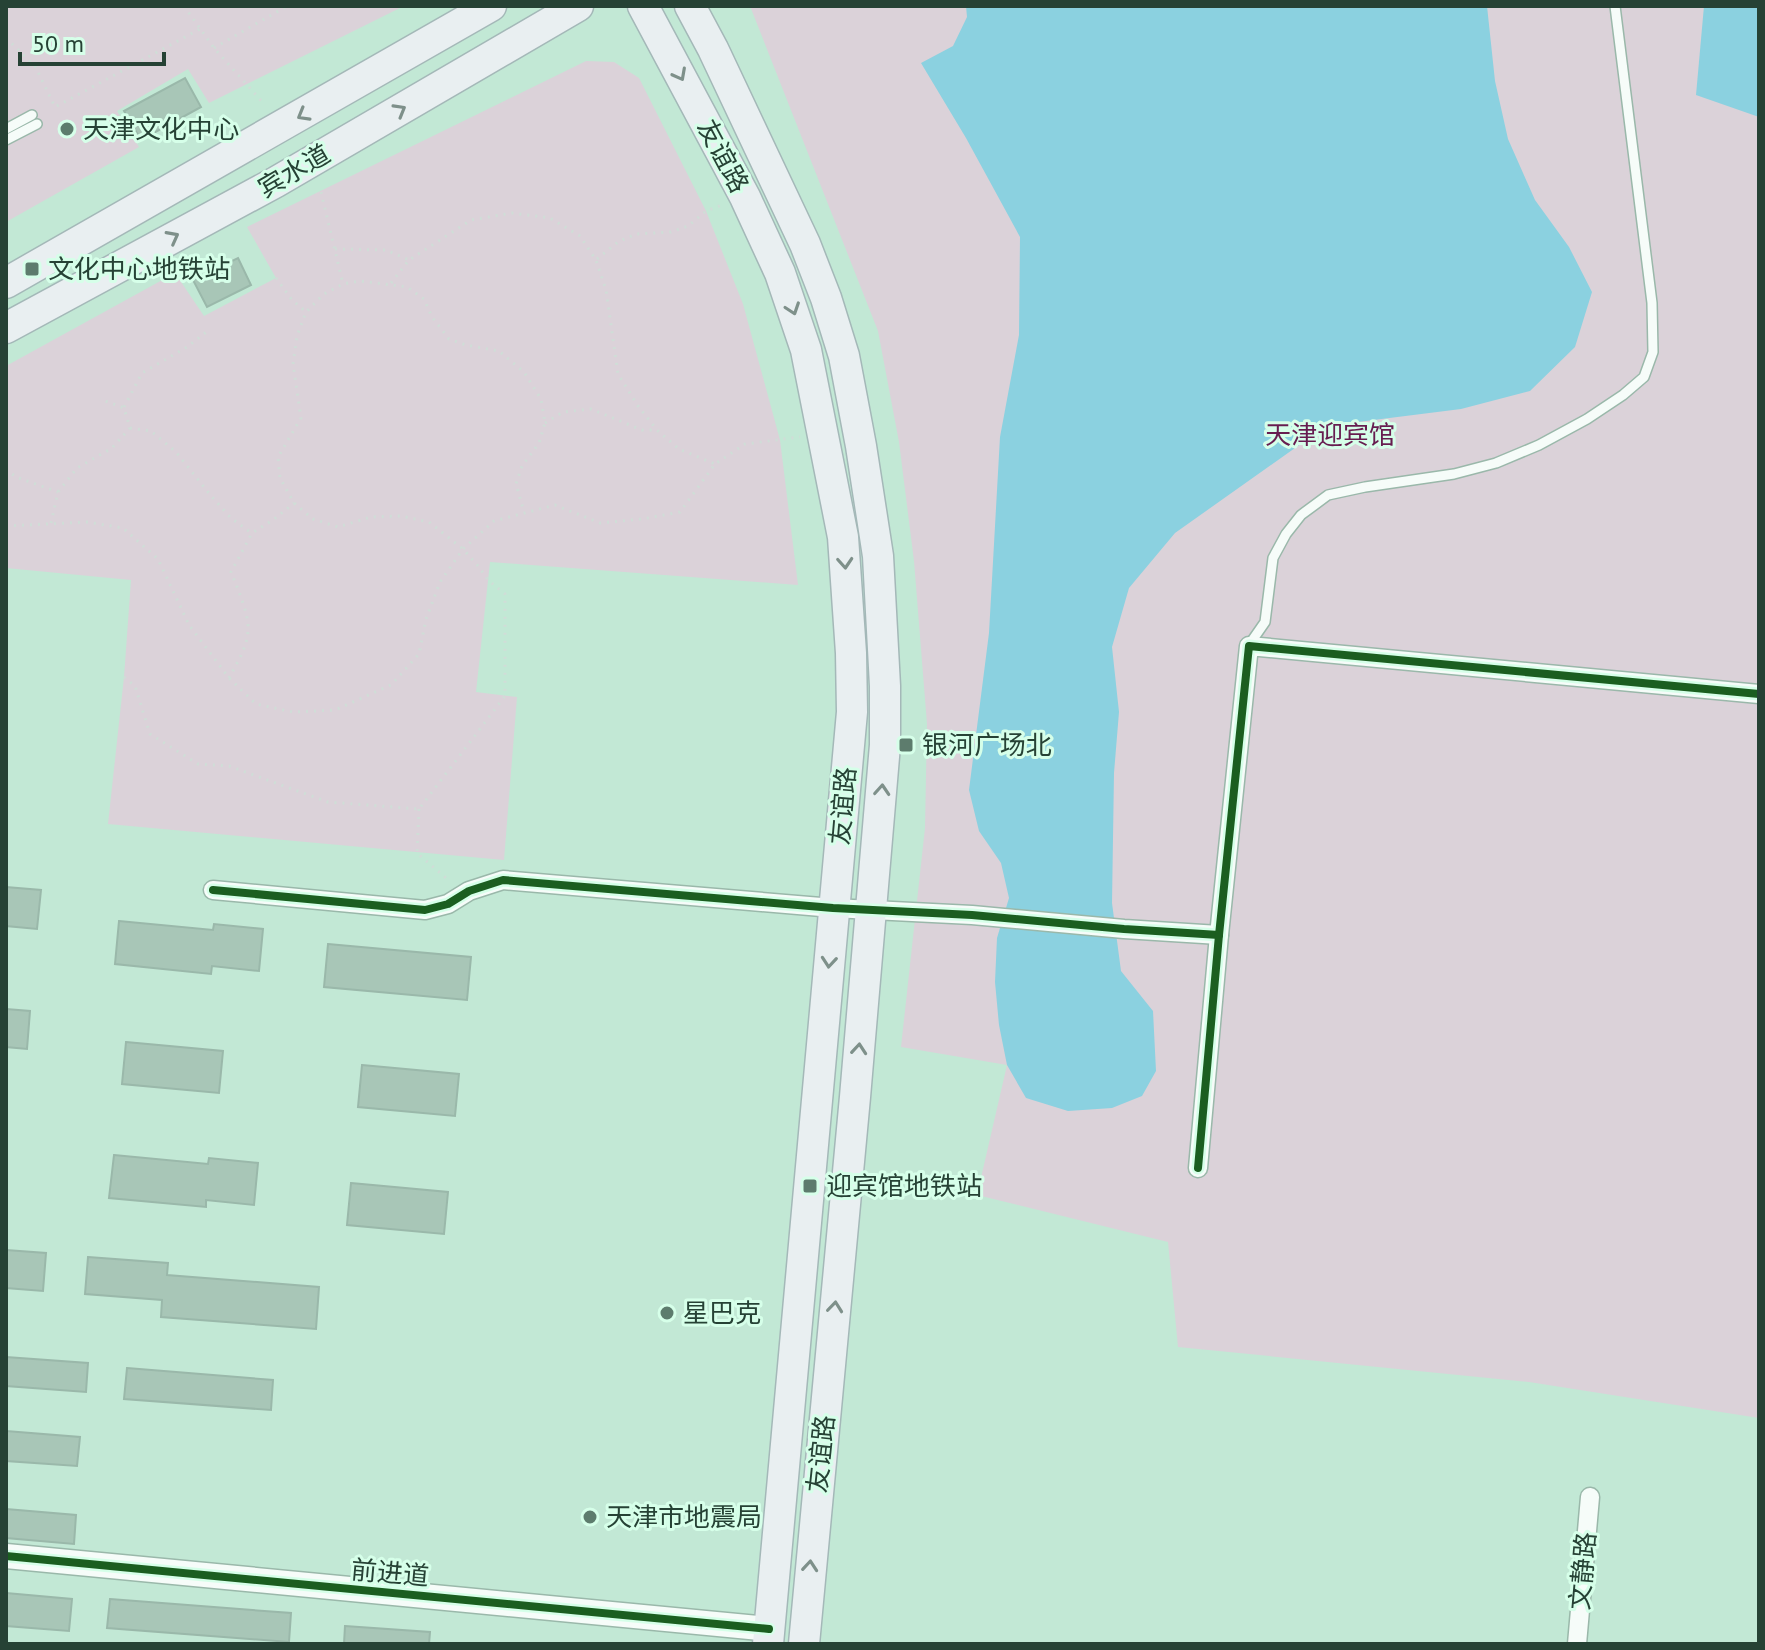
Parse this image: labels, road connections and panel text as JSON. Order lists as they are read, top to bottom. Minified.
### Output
{"streets":{"main road":["友谊路","宾水道"],"street":["文静路","前进道"]},"crossings":[["友谊路","前进道"]],"parks":["天津迎宾馆"],"places":{"other":["天津文化中心","星巴克","天津市地震局"],"transit":["文化中心地铁站","银河广场北","迎宾馆地铁站"]},"scale_bar":"50 m"}
